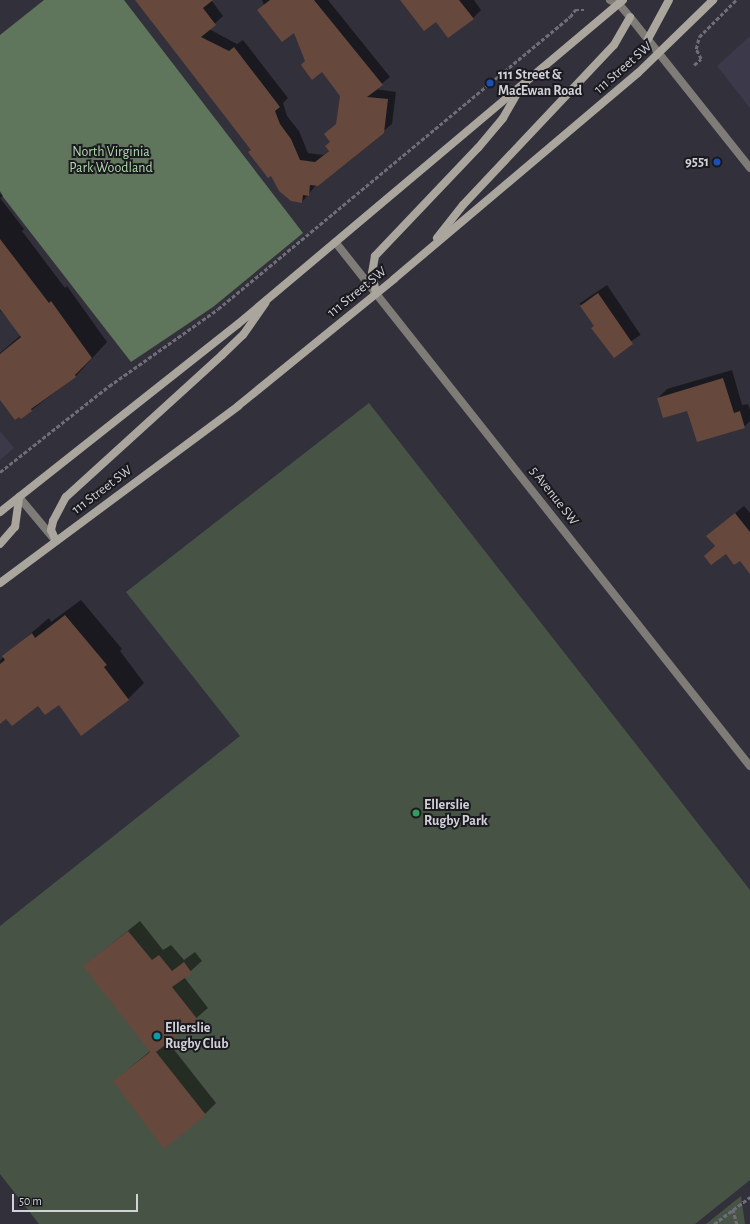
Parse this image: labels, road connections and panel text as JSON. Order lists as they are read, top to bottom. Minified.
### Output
{"streets":{"main road":["111 Street SW"],"street":["5 Avenue SW"]},"crossings":[["111 Street SW","5 Avenue SW"]],"parks":["North Virginia Park Woodland"],"places":["111 Street & MacEwan Road","9551","Ellerslie Rugby Park","Ellerslie Rugby Club"],"scale_bar":"50 m"}
